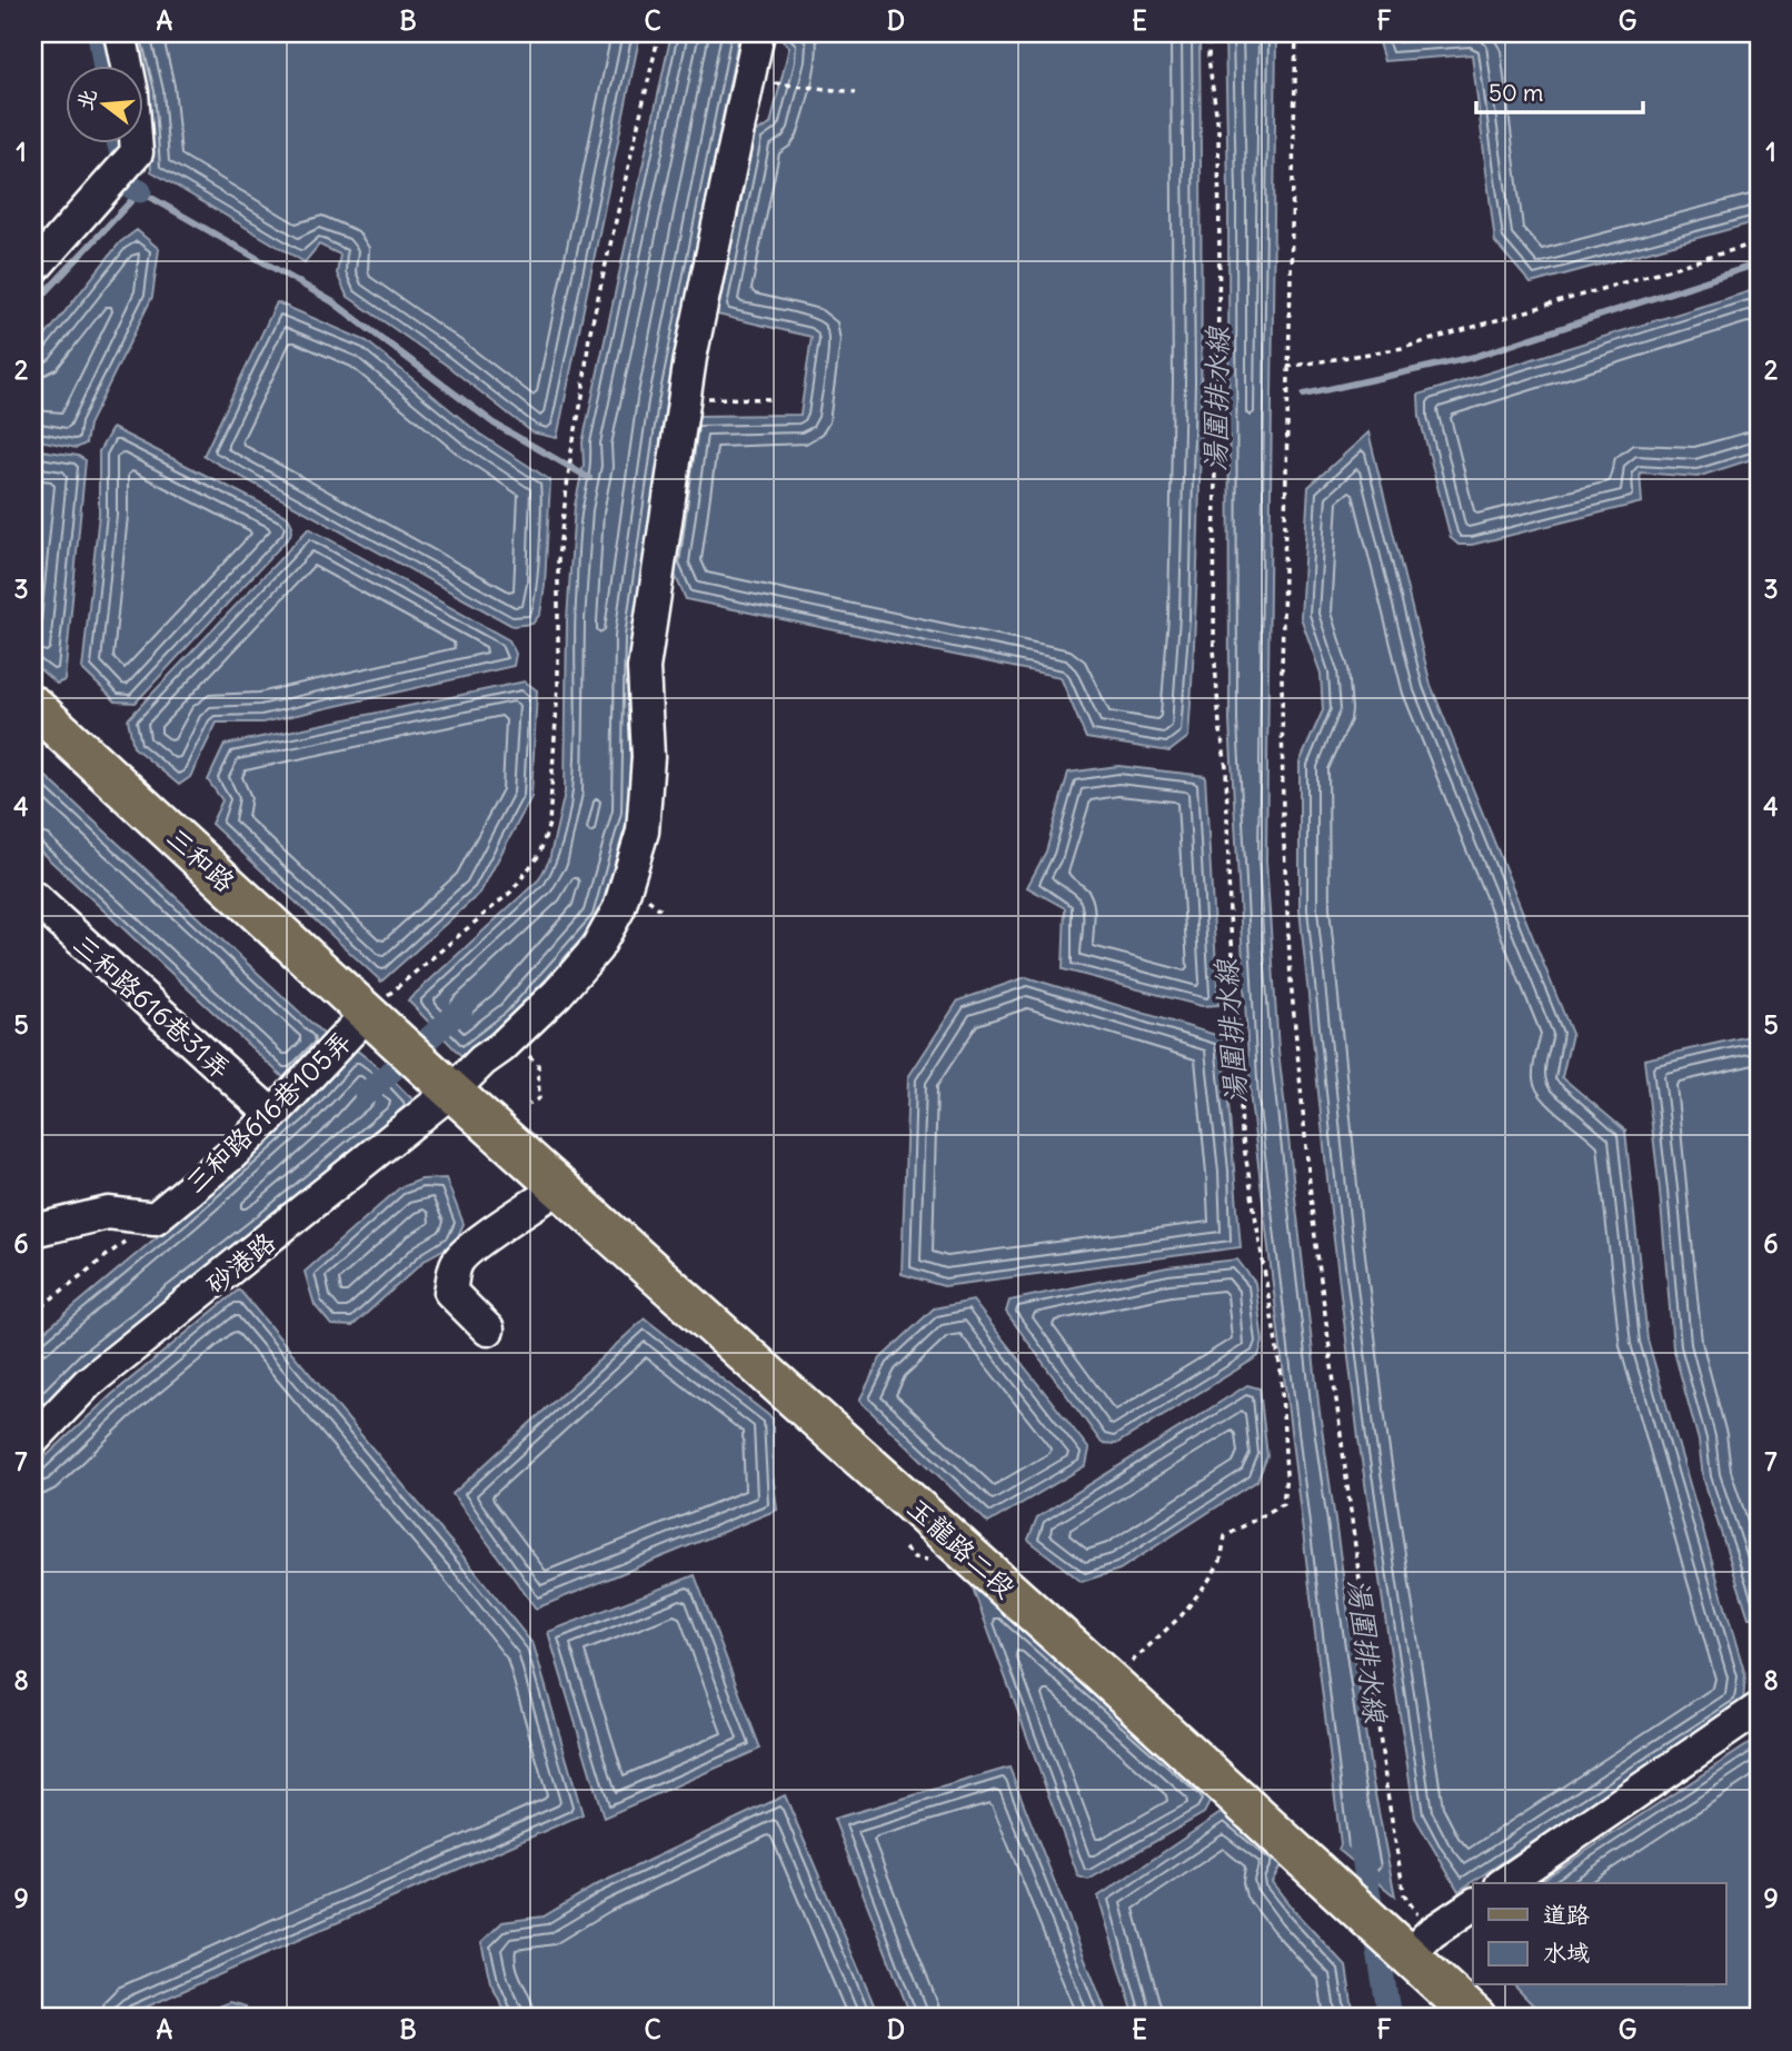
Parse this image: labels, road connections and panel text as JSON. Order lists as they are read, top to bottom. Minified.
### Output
{"streets":{"main road":["三和路","玉龍路二段"],"street":["三和路616巷31弄","三和路616巷105弄","砂港路"]},"crossings":[["三和路","三和路616巷105弄"],["三和路","砂港路"],["三和路","玉龍路二段"],["三和路616巷31弄","三和路616巷105弄"],["砂港路","玉龍路二段"]],"water":["湯圍排水線"],"legend":["道路","水域"],"scale_bar":"50 m","north":"left","grid":{"columns":["A","B","C","D","E","F","G"],"rows":["1","2","3","4","5","6","7","8","9"]}}
